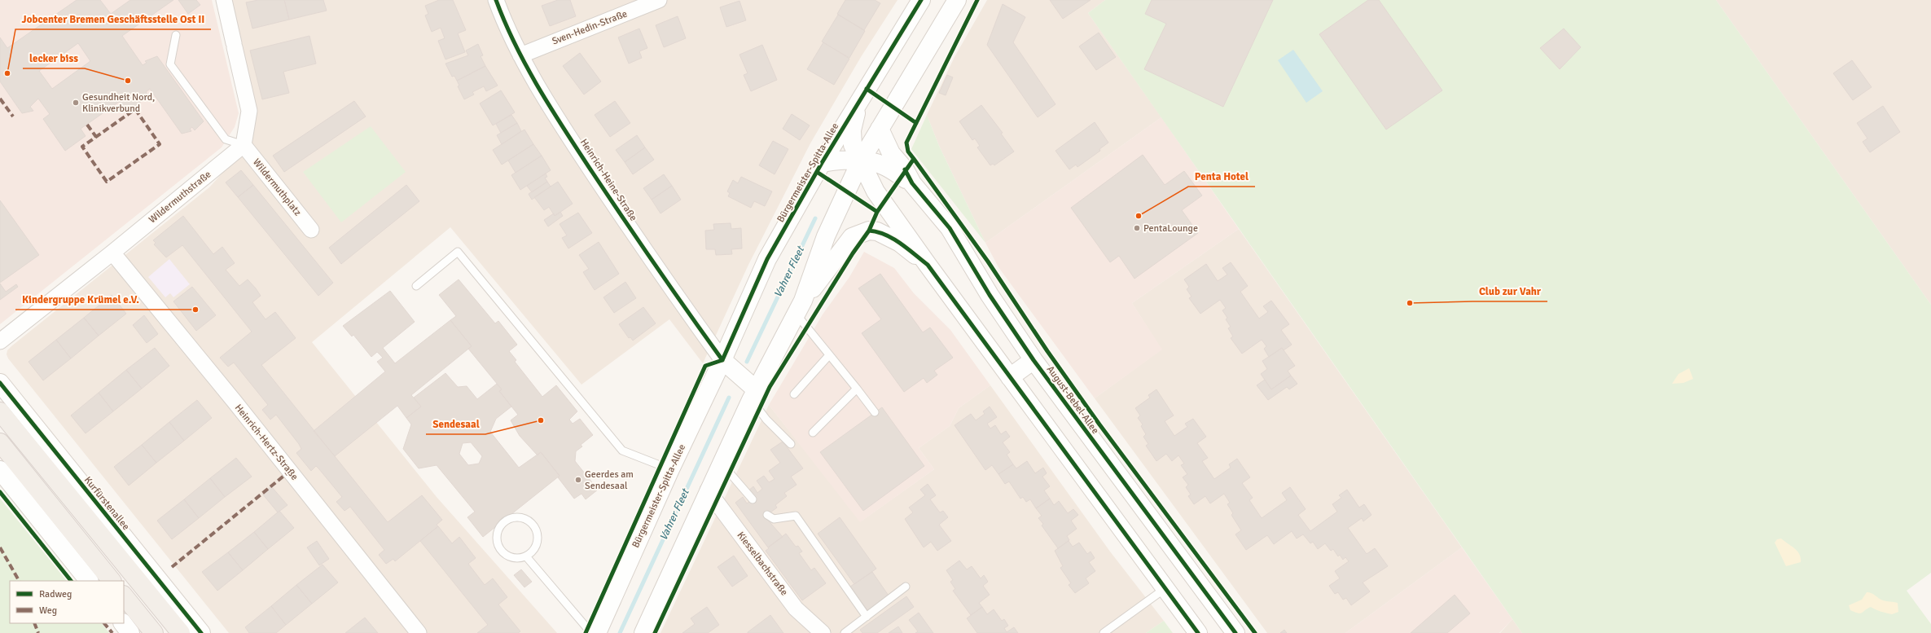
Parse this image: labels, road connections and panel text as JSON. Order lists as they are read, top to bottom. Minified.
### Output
{"streets":{"main road":["Bürgermeister-Spitta-Allee","August-Bebel-Allee","Kurfürstenallee"],"street":["Sven-Hedin-Straße","Heinrich-Heine-Straße","Wildermuthplatz","Wildermuthstraße","Heinrich-Hertz-Straße","Kiesselbachstraße"]},"crossings":[["Sven-Hedin-Straße","Heinrich-Heine-Straße"],["Bürgermeister-Spitta-Allee","Heinrich-Heine-Straße"],["Bürgermeister-Spitta-Allee","August-Bebel-Allee"],["Wildermuthplatz","Wildermuthstraße"],["Wildermuthstraße","Heinrich-Hertz-Straße"]],"water":["Vahrer Fleet"],"places":["Jobcenter Bremen Geschäftsstelle Ost II","lecker biss","Gesundheit Nord, Klinikverbund","Penta Hotel","PentaLounge","Club zur Vahr","Kindergruppe Krümel e.V.","Sendesaal","Geerdes am Sendesaal"],"legend":["Radweg","Weg"]}
